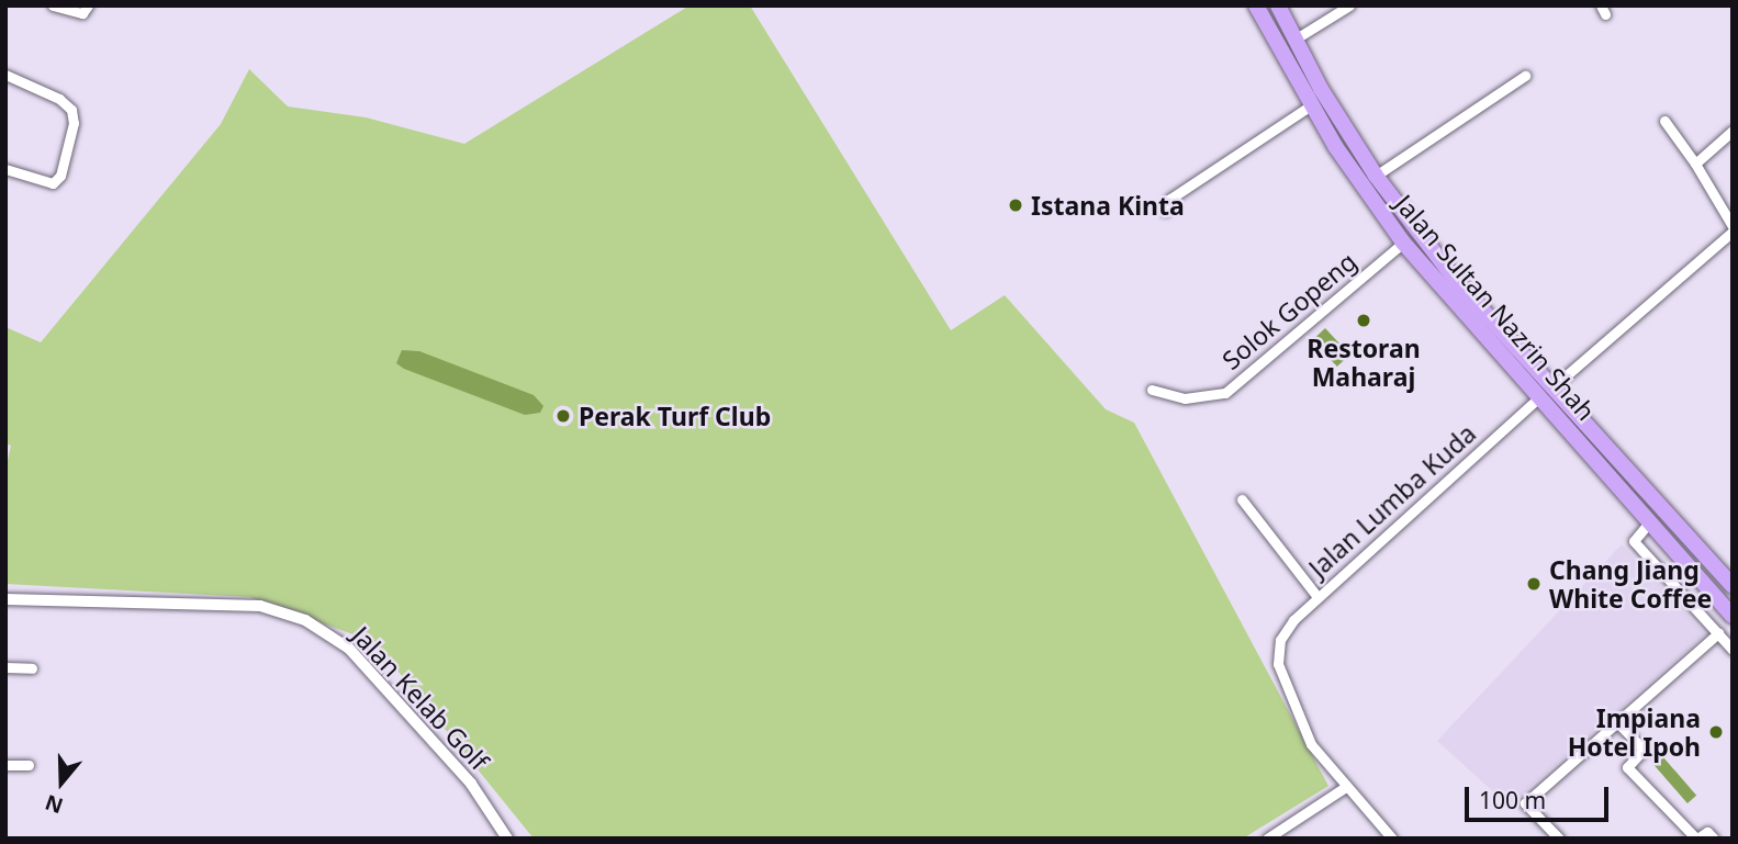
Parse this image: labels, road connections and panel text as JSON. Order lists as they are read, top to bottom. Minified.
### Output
{"streets":{"highway":["Jalan Sultan Nazrin Shah"],"street":["Solok Gopeng","Jalan Lumba Kuda","Jalan Kelab Golf"]},"crossings":[["Jalan Sultan Nazrin Shah","Solok Gopeng"],["Jalan Sultan Nazrin Shah","Jalan Lumba Kuda"]],"places":["Istana Kinta","Restoran Maharaj","Perak Turf Club","Chang Jiang White Coffee","Impiana Hotel Ipoh"],"scale_bar":"100 m","north":"bottom"}
